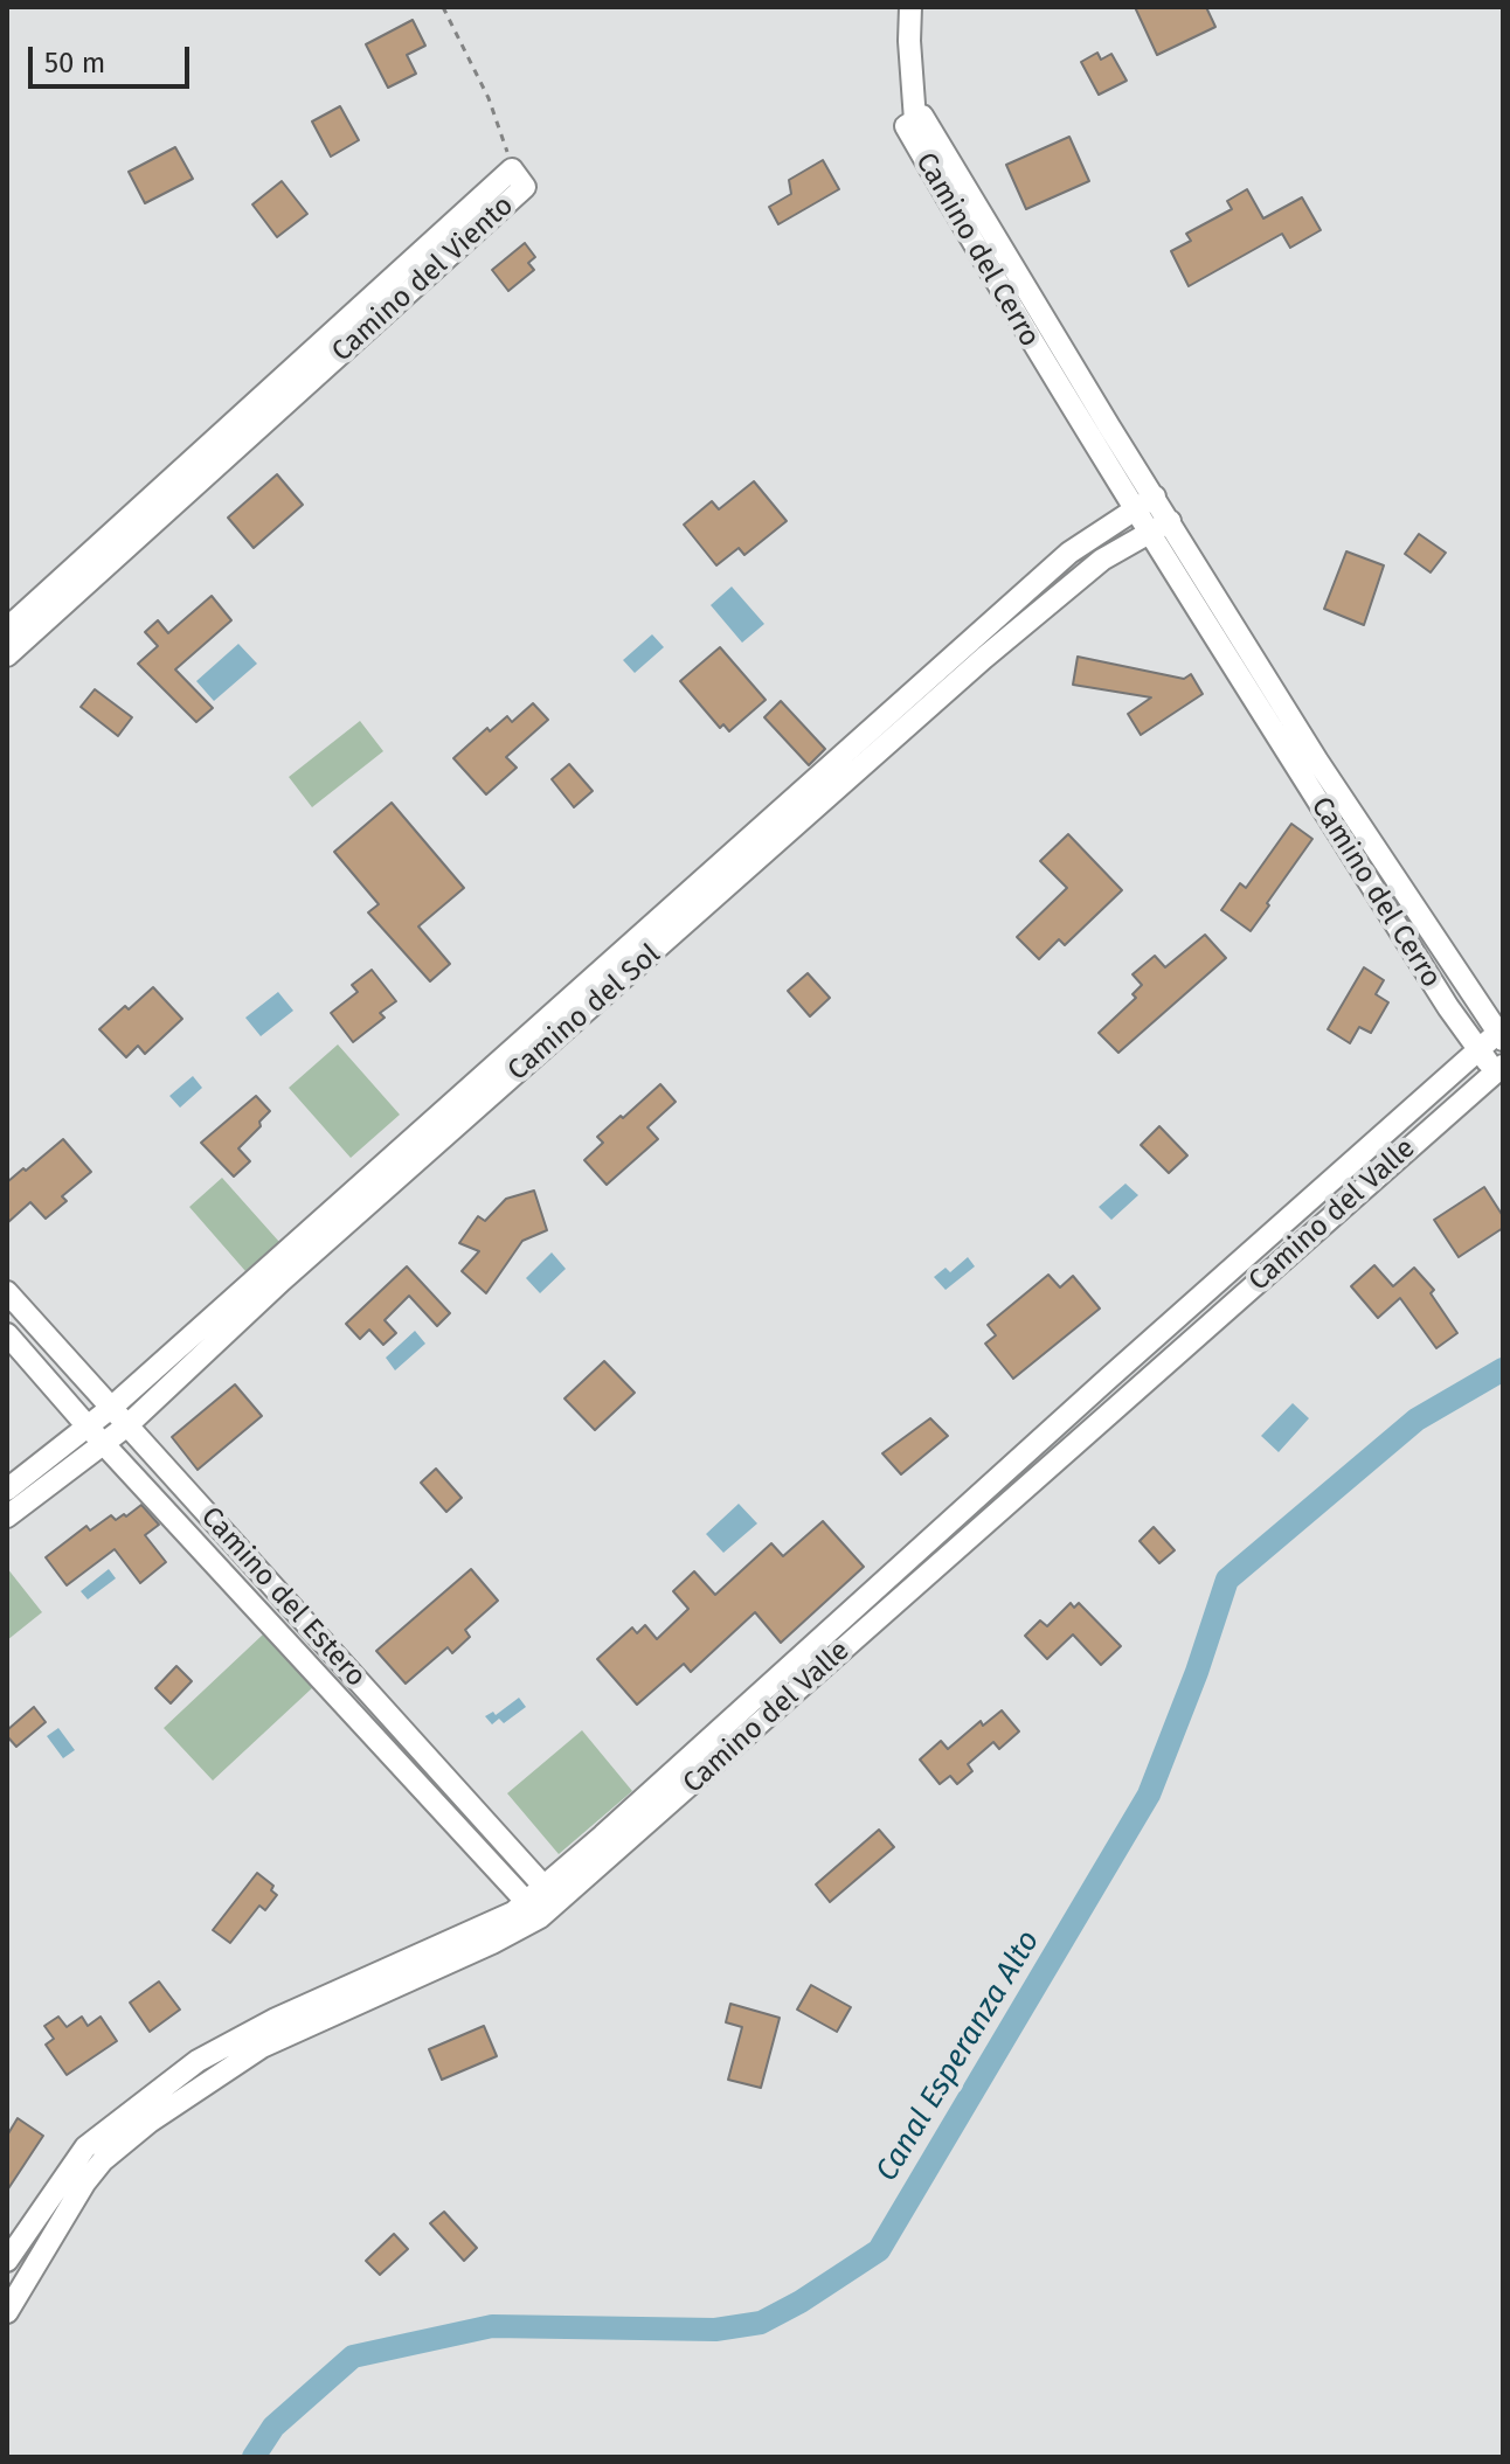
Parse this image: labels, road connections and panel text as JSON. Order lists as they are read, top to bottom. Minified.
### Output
{"streets":{"street":["Camino del Cerro","Camino del Viento","Camino del Sol","Camino del Valle","Camino del Estero"]},"crossings":[["Camino del Cerro","Camino del Sol"],["Camino del Cerro","Camino del Valle"],["Camino del Sol","Camino del Estero"],["Camino del Valle","Camino del Estero"]],"water":["Canal Esperanza Alto"],"scale_bar":"50 m"}
